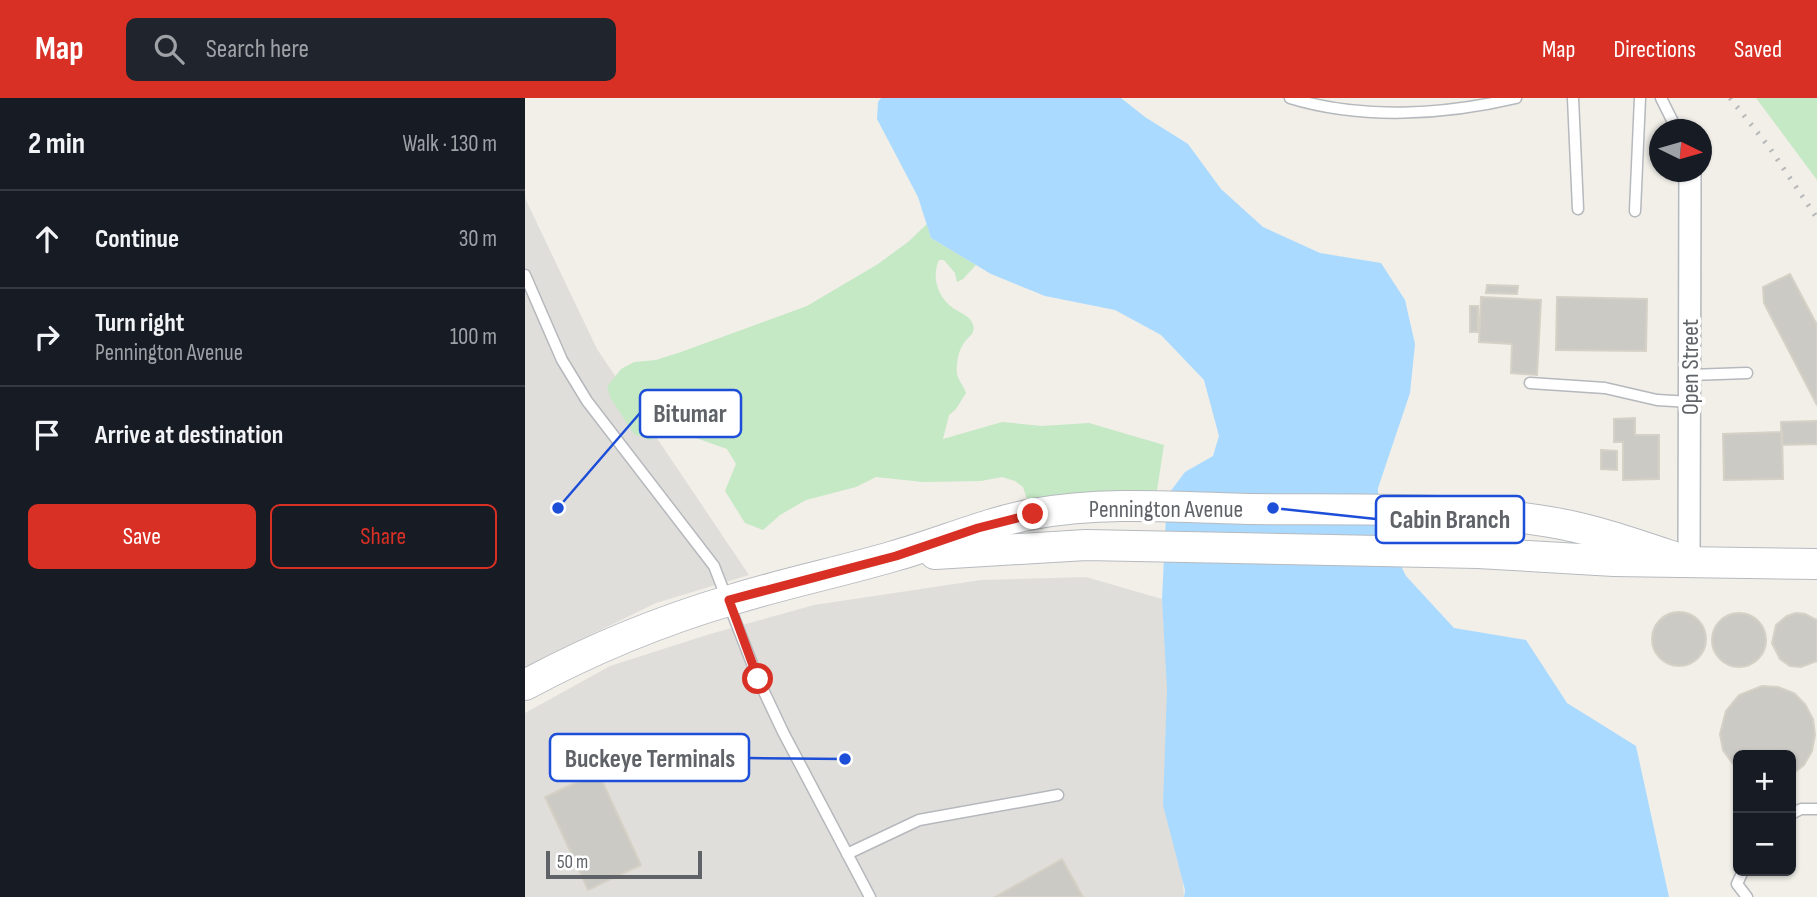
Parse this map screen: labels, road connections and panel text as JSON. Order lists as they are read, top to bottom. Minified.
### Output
{"streets":{"main road":["Pennington Avenue"],"street":["Open Street"]},"crossings":[["Open Street","Pennington Avenue"]],"places":["Bitumar","Cabin Branch","Buckeye Terminals"],"scale_bar":"50 m","north":"right","page":{"header":"Map","search":"Search here","nav":["Map","Directions","Saved"],"heading":["2 min","Walk · 130 m"],"list":[["Continue","30 m"],["Turn right","Pennington Avenue","100 m"],"Arrive at destination"],"buttons":["Save","Share"],"map_buttons":["+","−"],"scale":"50 m"}}
